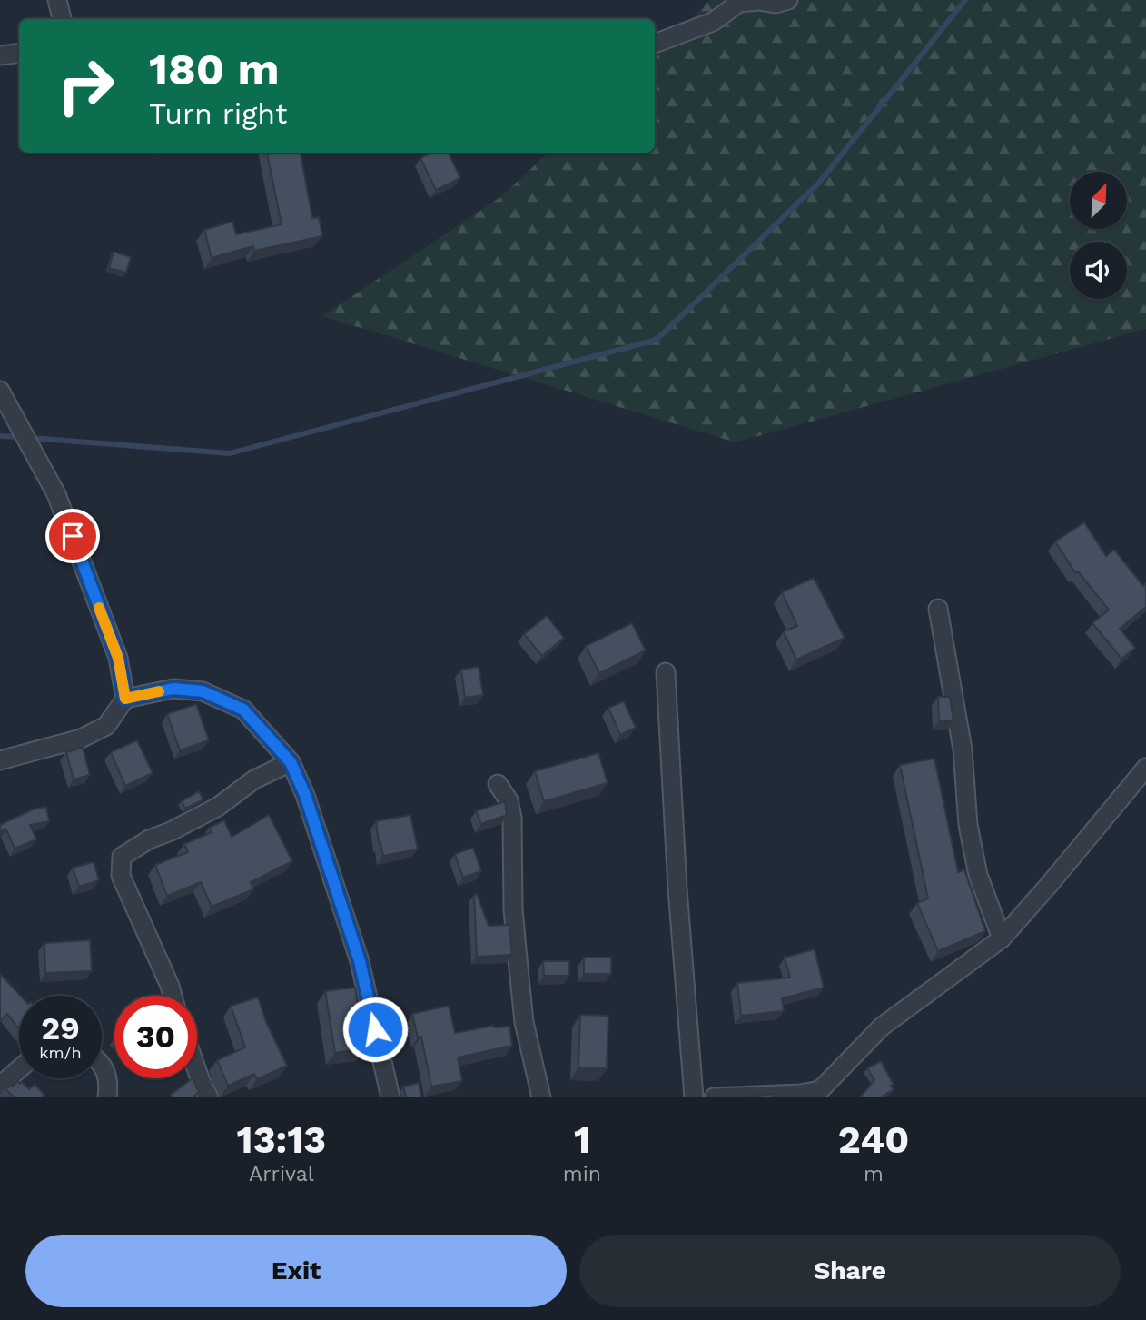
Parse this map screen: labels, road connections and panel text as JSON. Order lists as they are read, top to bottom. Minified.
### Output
{"north":"top right","page":{"turn":["180 m","Turn right"],"speed":"29 km/h","limit":"30","eta":["13:13","Arrival","1","min","240","m"],"buttons":["Exit","Share"]}}
